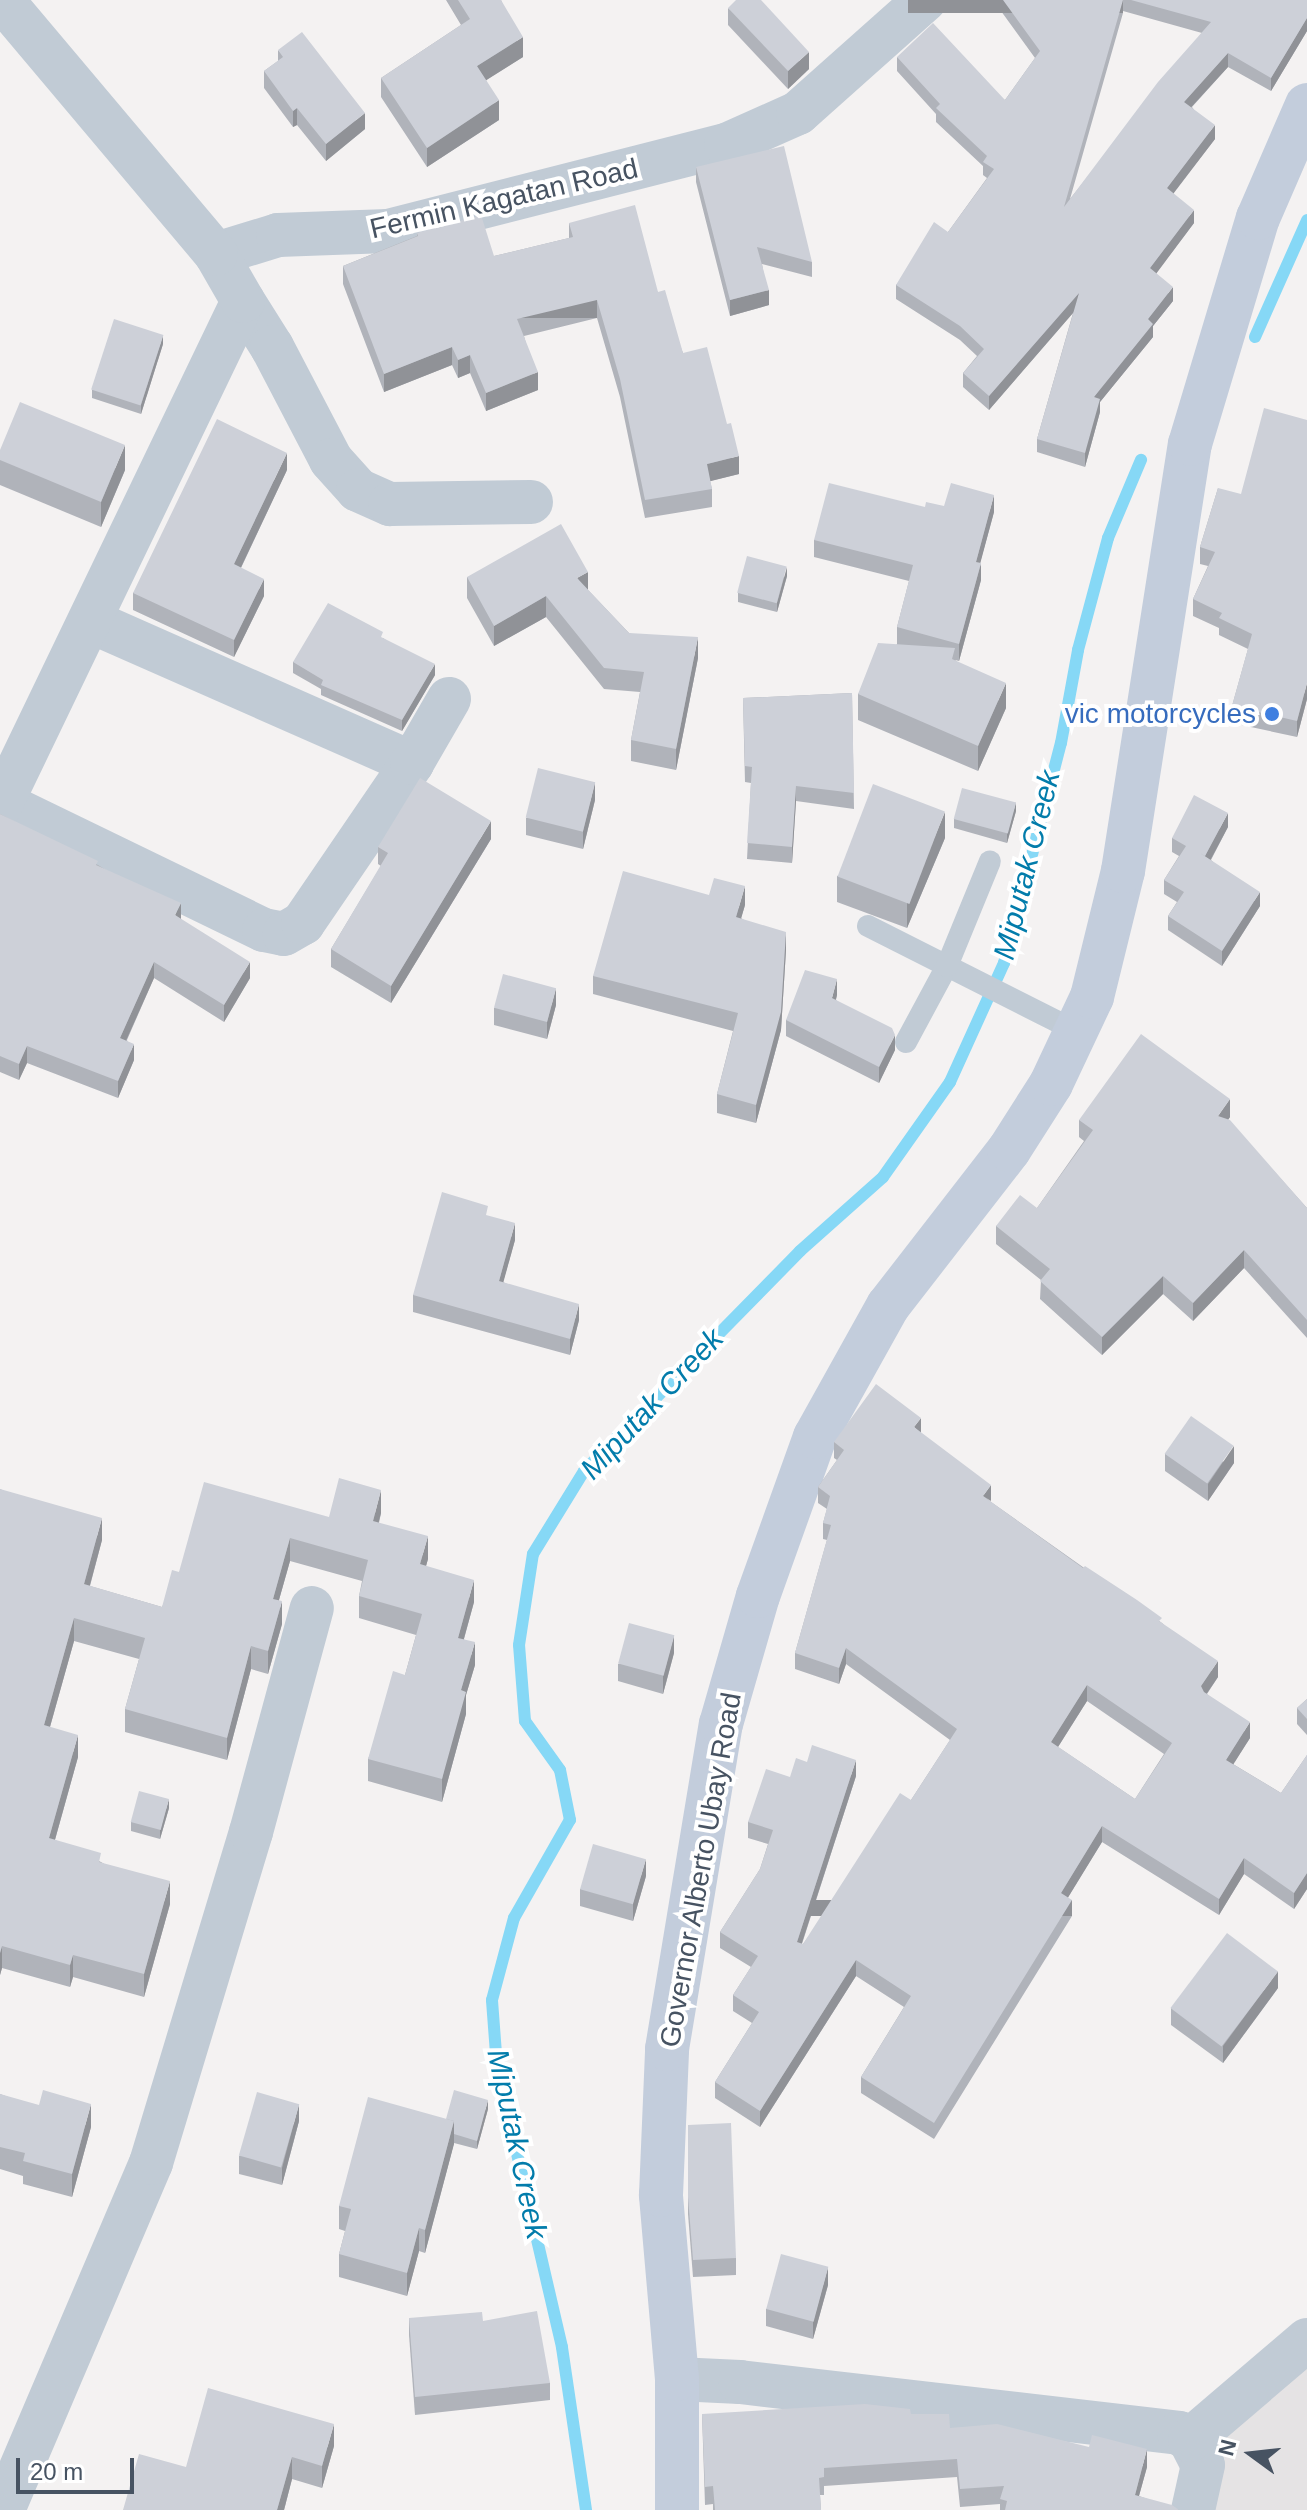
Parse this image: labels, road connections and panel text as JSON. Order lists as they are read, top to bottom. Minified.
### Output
{"streets":{"main road":["Governor Alberto Ubay Road"],"street":["Fermin Kagatan Road"]},"water":["Miputak Creek"],"places":["vic motorcycles"],"scale_bar":"20 m","north":"left"}
